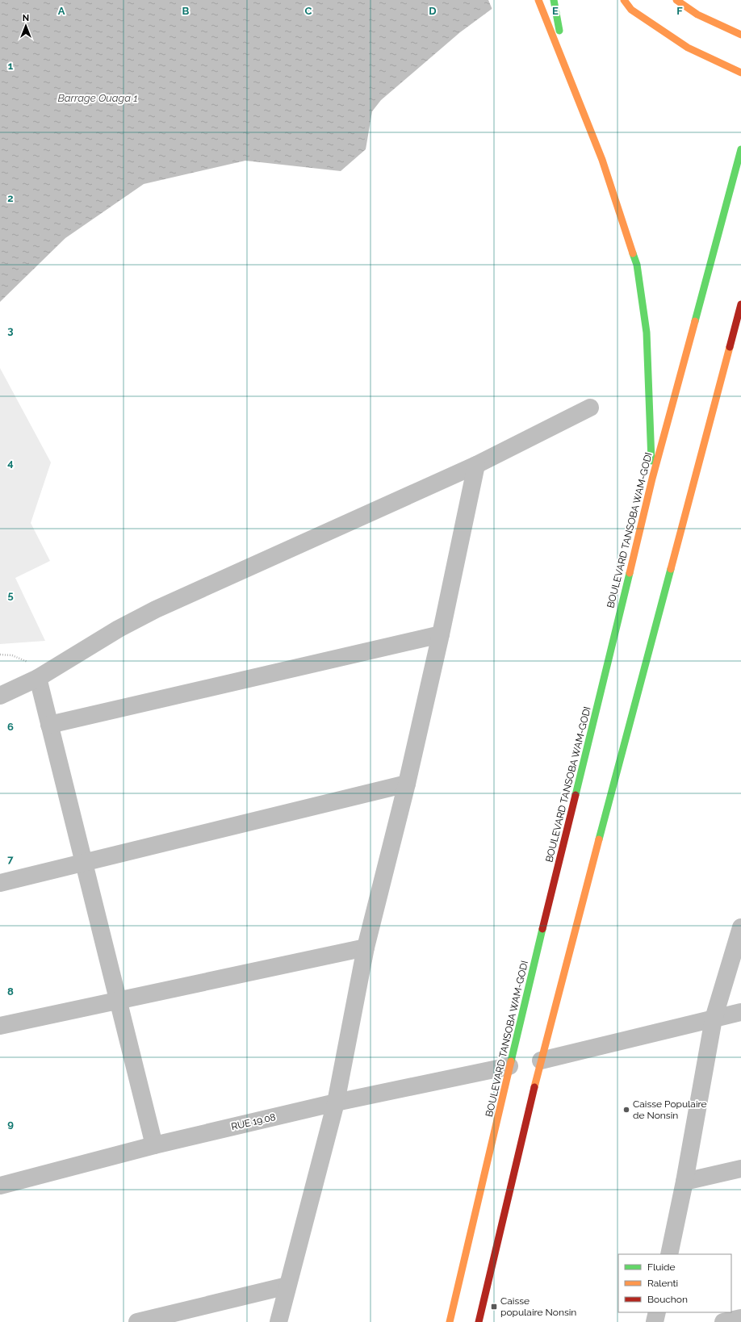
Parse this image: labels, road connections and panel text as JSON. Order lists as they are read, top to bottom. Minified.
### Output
{"streets":{"main road":["BOULEVARD TANSOBA WAM-GODI"],"street":["RUE 19.08"]},"crossings":[["BOULEVARD TANSOBA WAM-GODI","RUE 19.08"]],"water":["Barrage Ouaga 1"],"places":{"other":["Caisse Populaire de Nonsin"],"transit":["Caisse populaire Nonsin"]},"legend":["Fluide","Ralenti","Bouchon"],"north":"top","grid":{"columns":["A","B","C","D","E","F"],"rows":["1","2","3","4","5","6","7","8","9"]}}
